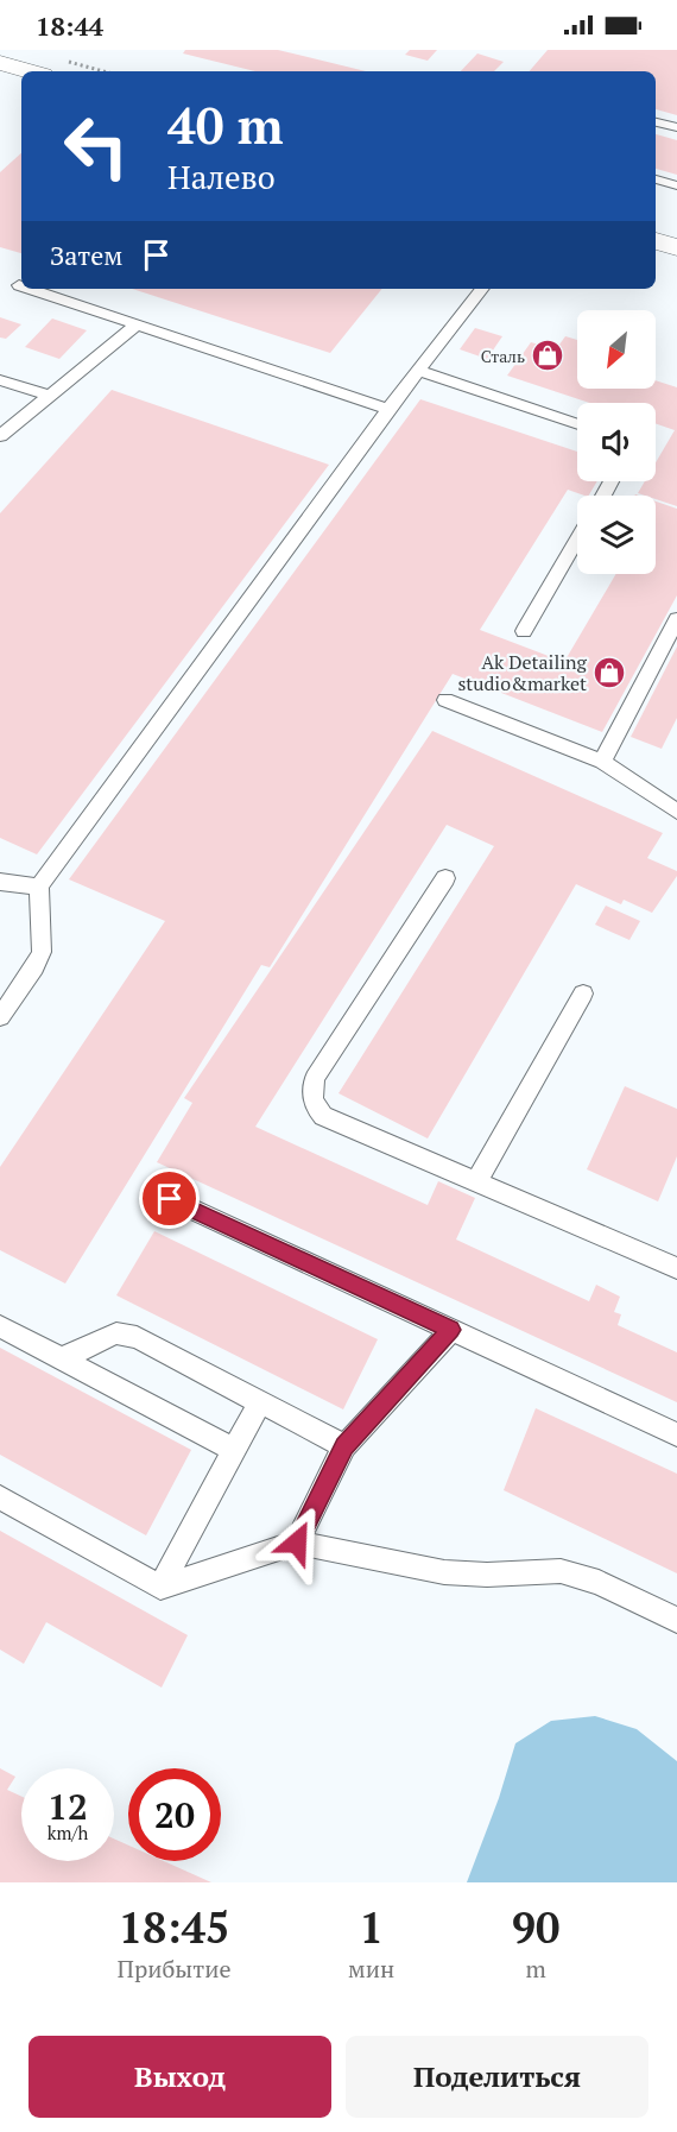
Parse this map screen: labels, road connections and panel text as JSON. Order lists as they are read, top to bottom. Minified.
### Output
{"places":{"shop":["Сталь","Ak Detailing studio&market"]},"north":"bottom left","page":{"status":"18:44","turn":["40 m","Налево"],"then":"Затем","speed":"12 km/h","limit":"20","eta":["18:45","Прибытие","1","мин","90","m"],"buttons":["Выход","Поделиться"]}}
